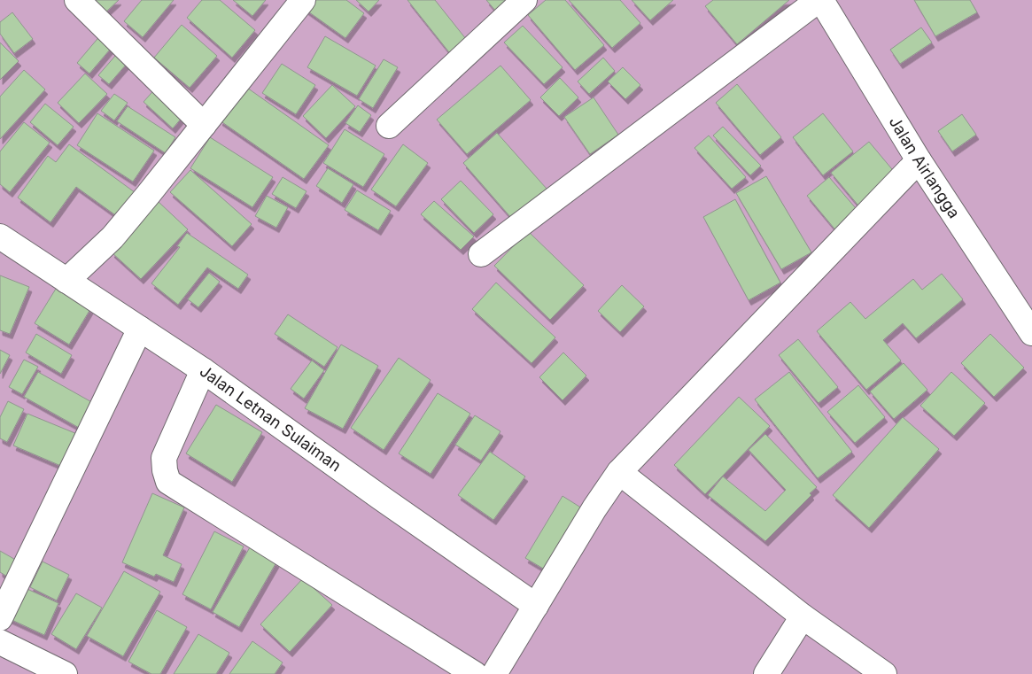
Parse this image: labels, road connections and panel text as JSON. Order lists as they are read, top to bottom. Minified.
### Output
{"streets":{"street":["Jalan Airlangga","Jalan Letnan Sulaiman"]}}
